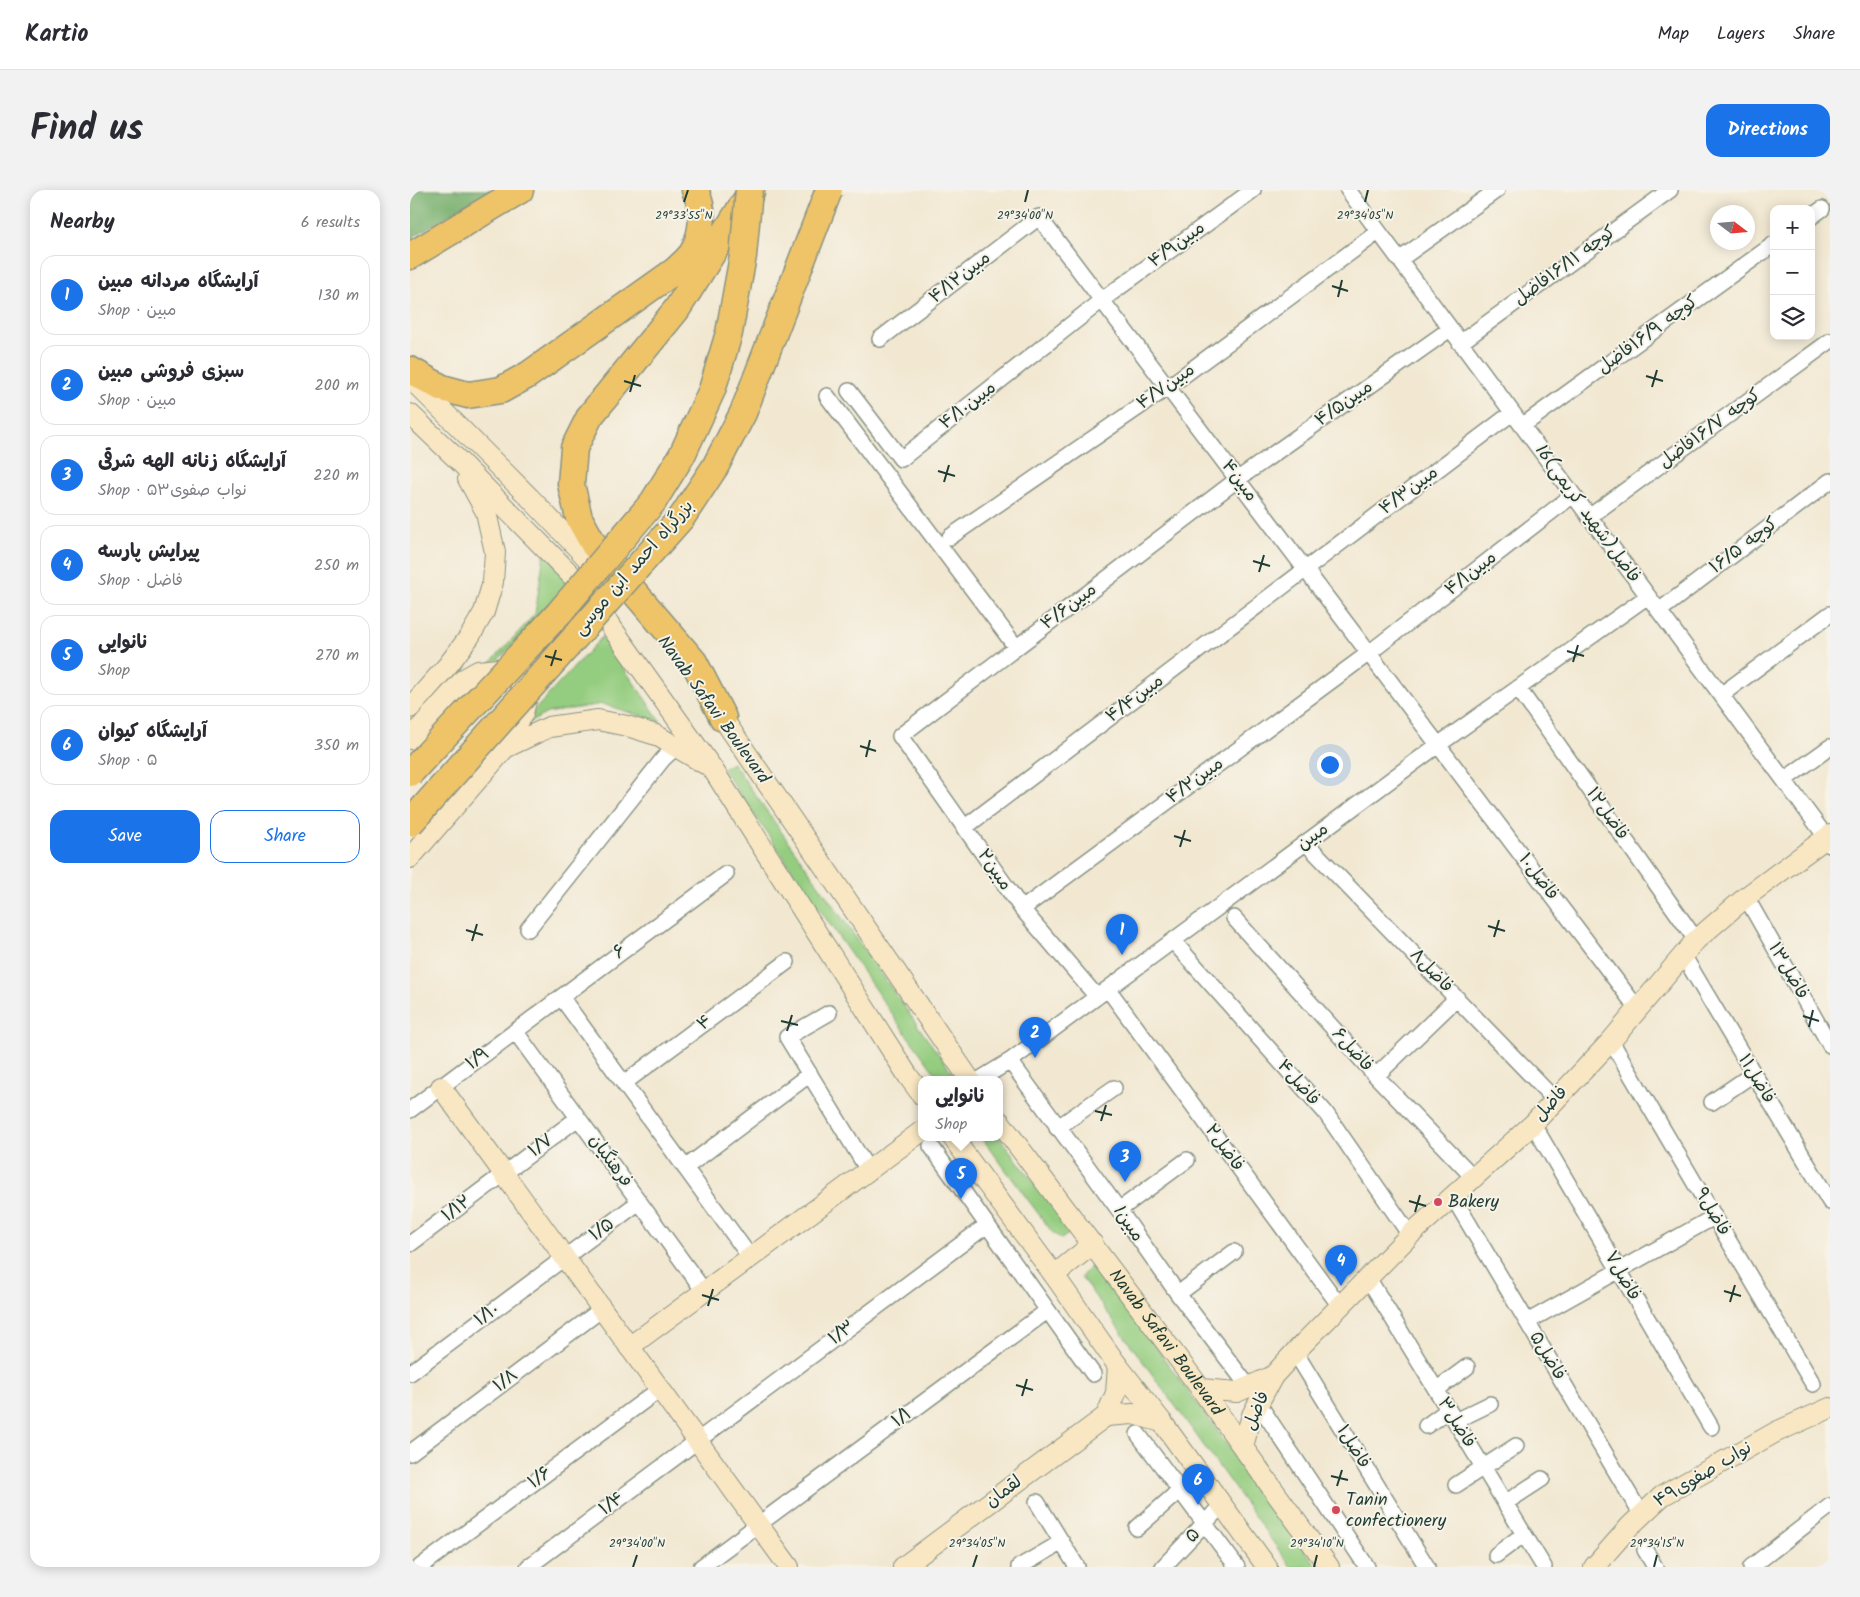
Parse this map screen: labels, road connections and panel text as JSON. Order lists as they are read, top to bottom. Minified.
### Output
{"streets":{"highway":["بزرگراه احمد ابن موسی"],"main road":["Navab Safavi Boulevard","فاضل","۴۹نواب صفوی","لقمان"],"street":["۴/۹مبین","کوچه ۱۶/۱۱فاضل","۴/۱۲مبین","کوچه ۱۶/۹فاضل","۴/۷مبین","۴/۵مبین","۴/۱۰مبین","کوچه ۱۶/۷فاضل","۴مبین","۴/۳مبین","16فاضل(شهید کریمی)","کوچه ۱۶/۵","۴/۱مبین","۴/۶مبین","۴/۴مبین","۴/۲مبین","۱۲فاضل","مبین","۲مبین","۱۰فاضل","۶","۸فاضل","۱۳فاضل","۴","۶فاضل","۱/۹","۱۱فاضل","۴فاضل","۱/۷","۲فاضل","فرهنگیان","۱/۱۲","۹فاضل","1مبین","۱/۵","۷فاضل","۱/۱۰","۱/۳","۵فاضل","۱/۸","۱/۱","۳فاضل","۱فاضل","۱/۶","۱/۴","۵"]},"crossings":[["۴/۹مبین","۴/۱۰مبین"],["۴/۹مبین","۴مبین"],["کوچه ۱۶/۱۱فاضل","16فاضل(شهید کریمی)"],["۴/۱۲مبین","۴مبین"],["کوچه ۱۶/۹فاضل","16فاضل(شهید کریمی)"],["۴/۷مبین","۴مبین"],["۴/۷مبین","16فاضل(شهید کریمی)"],["۴/۵مبین","۴مبین"],["۴/۵مبین","16فاضل(شهید کریمی)"],["۴/۵مبین","۴/۶مبین"],["۴/۱۰مبین","۴مبین"],["کوچه ۱۶/۷فاضل","16فاضل(شهید کریمی)"],["۴مبین","۴/۳مبین"],["۴مبین","۴/۱مبین"],["۴مبین","۴/۶مبین"],["۴مبین","۴/۴مبین"],["۴مبین","۴/۲مبین"],["۴مبین","مبین"],["۴مبین","۱۰فاضل"],["۴/۳مبین","16فاضل(شهید کریمی)"],["۴/۳مبین","۴/۴مبین"],["16فاضل(شهید کریمی)","کوچه ۱۶/۵"],["16فاضل(شهید کریمی)","۴/۱مبین"],["16فاضل(شهید کریمی)","مبین"],["16فاضل(شهید کریمی)","فاضل"],["۴/۱مبین","۴/۲مبین"],["۴/۶مبین","۲مبین"],["۴/۴مبین","۲مبین"],["Navab Safavi Boulevard","فاضل"],["۴/۲مبین","۲مبین"],["۱۲فاضل","مبین"],["۱۲فاضل","فاضل"],["مبین","۲مبین"],["مبین","۱۰فاضل"],["مبین","۸فاضل"],["مبین","۴فاضل"],["مبین","۲فاضل"],["مبین","1مبین"],["۲مبین","۲فاضل"],["۱۰فاضل","فاضل"],["۶","۱/۹"],["۶","فرهنگیان"],["۸فاضل","فاضل"],["۱۳فاضل","فاضل"],["۶فاضل","فاضل"],["۱/۹","فرهنگیان"],["۱۱فاضل","فاضل"],["۴فاضل","فاضل"],["فاضل","۲فاضل"],["فاضل","۹فاضل"],["فاضل","1مبین"],["فاضل","۷فاضل"],["فاضل","۵فاضل"],["فاضل","۳فاضل"],["فاضل","۱فاضل"],["۱/۷","فرهنگیان"],["۱/۷","۱/۱۲"],["فرهنگیان","۱/۵"],["۱/۵","۱/۱۰"],["۱/۳","۱/۴"],["۵فاضل","۴۹نواب صفوی"]],"places":["Bakery","Tanin confectionery"],"north":"right","page":{"header":"Kartio","nav":["Map","Layers","Share"],"title":"Find us","buttons":["Directions",["Save","Share"]],"heading":["Nearby","6 results"],"map_buttons":["+","−"],"list":[{"mark":"1","name":"آرایشگاه مردانه مبین","note":"Shop · مبین","value":"130 m"},{"mark":"2","name":"سبزی فروشی مبین","note":"Shop · مبین","value":"200 m"},{"mark":"3","name":"آرایشگاه زنانه الهه شرقی","note":"Shop · ۵۳نواب صفوی","value":"220 m"},{"mark":"4","name":"پیرایش پارسه","note":"Shop · فاضل","value":"250 m"},{"mark":"5","name":"نانوایی","note":"Shop","value":"270 m"},{"mark":"6","name":"آرایشگاه کیوان","note":"Shop · ۵","value":"350 m"}],"pins":["1","2","3","5","4","6"],"popup":["نانوایی","Shop"]},"coordinates":["29°33'55\"N","29°34'00\"N","29°34'05\"N","29°34'10\"N","29°34'15\"N"]}
